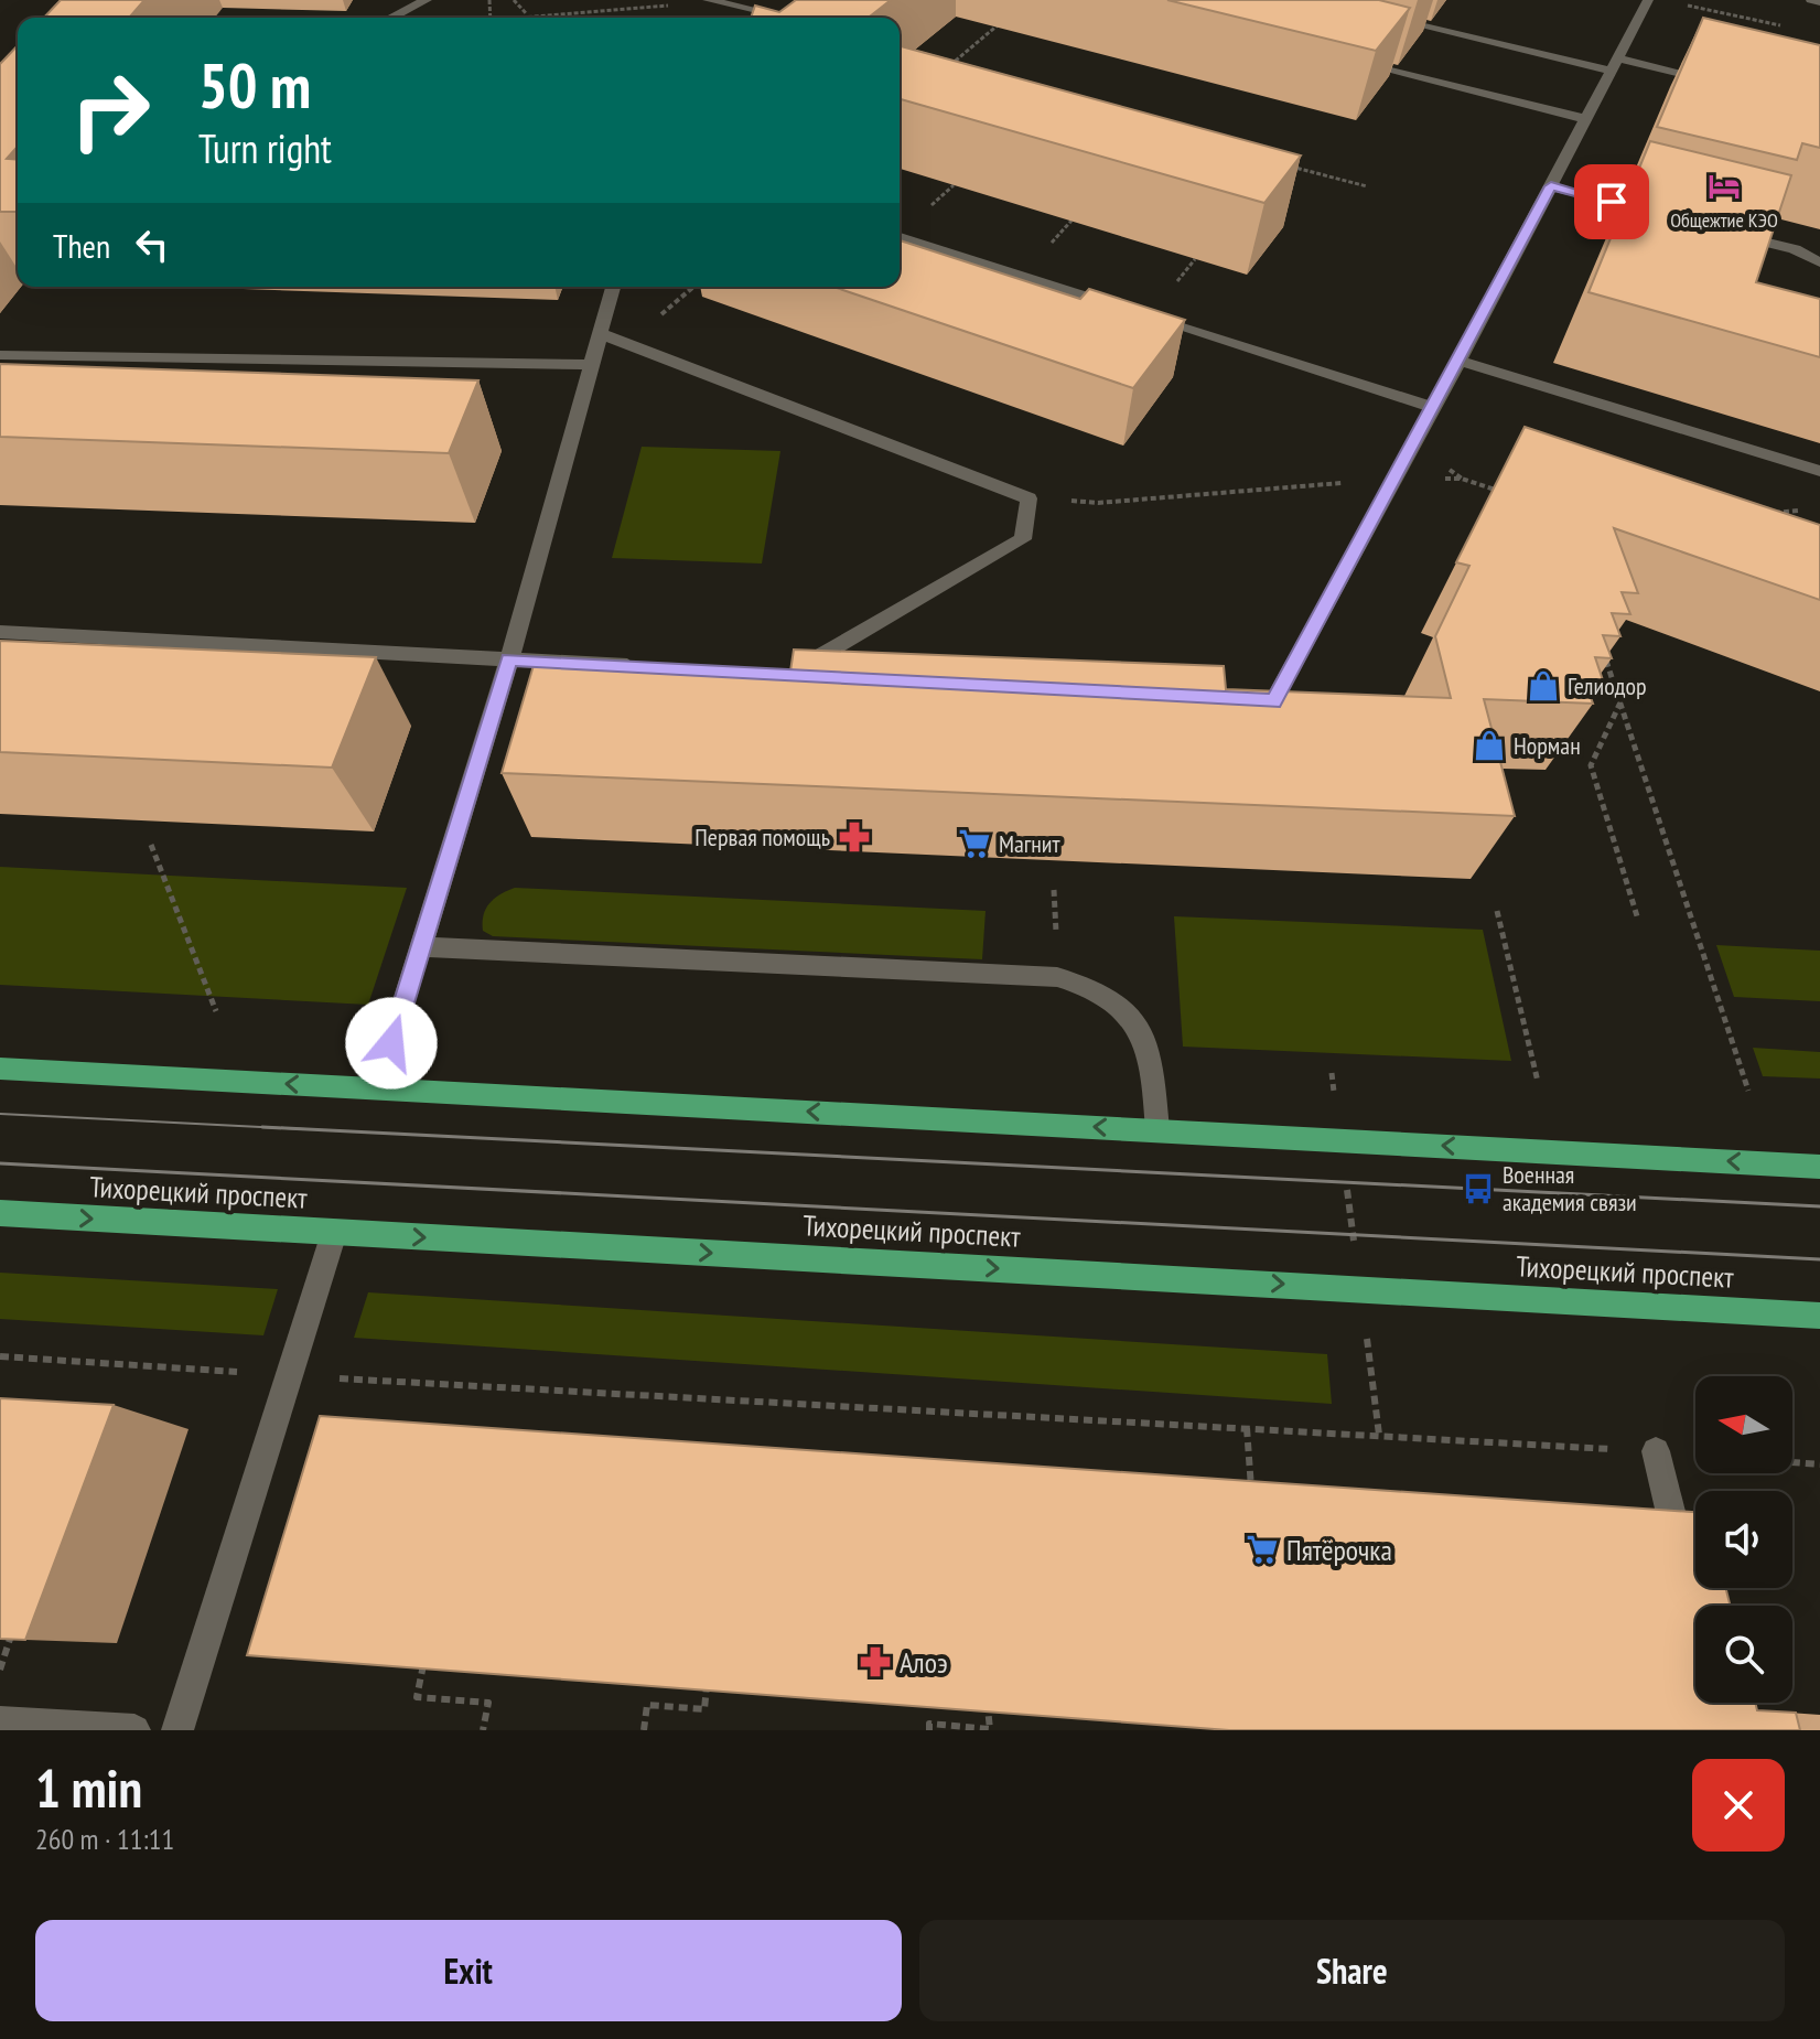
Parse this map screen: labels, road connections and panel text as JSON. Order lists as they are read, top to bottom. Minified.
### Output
{"streets":{"main road":["Тихорецкий проспект"]},"places":{"hotel":["Общежтие КЭО"],"shop":["Гелиодор","Норман"],"pharmacy":["Первая помощь","Алоэ"],"supermarket":["Магнит","Пятёрочка"],"bus stop":["Военная академия связи"]},"north":"left","page":{"turn":["50 m","Turn right"],"then":"Then","heading":["1 min","260 m · 11:11"],"buttons":["Exit","Share"]}}
